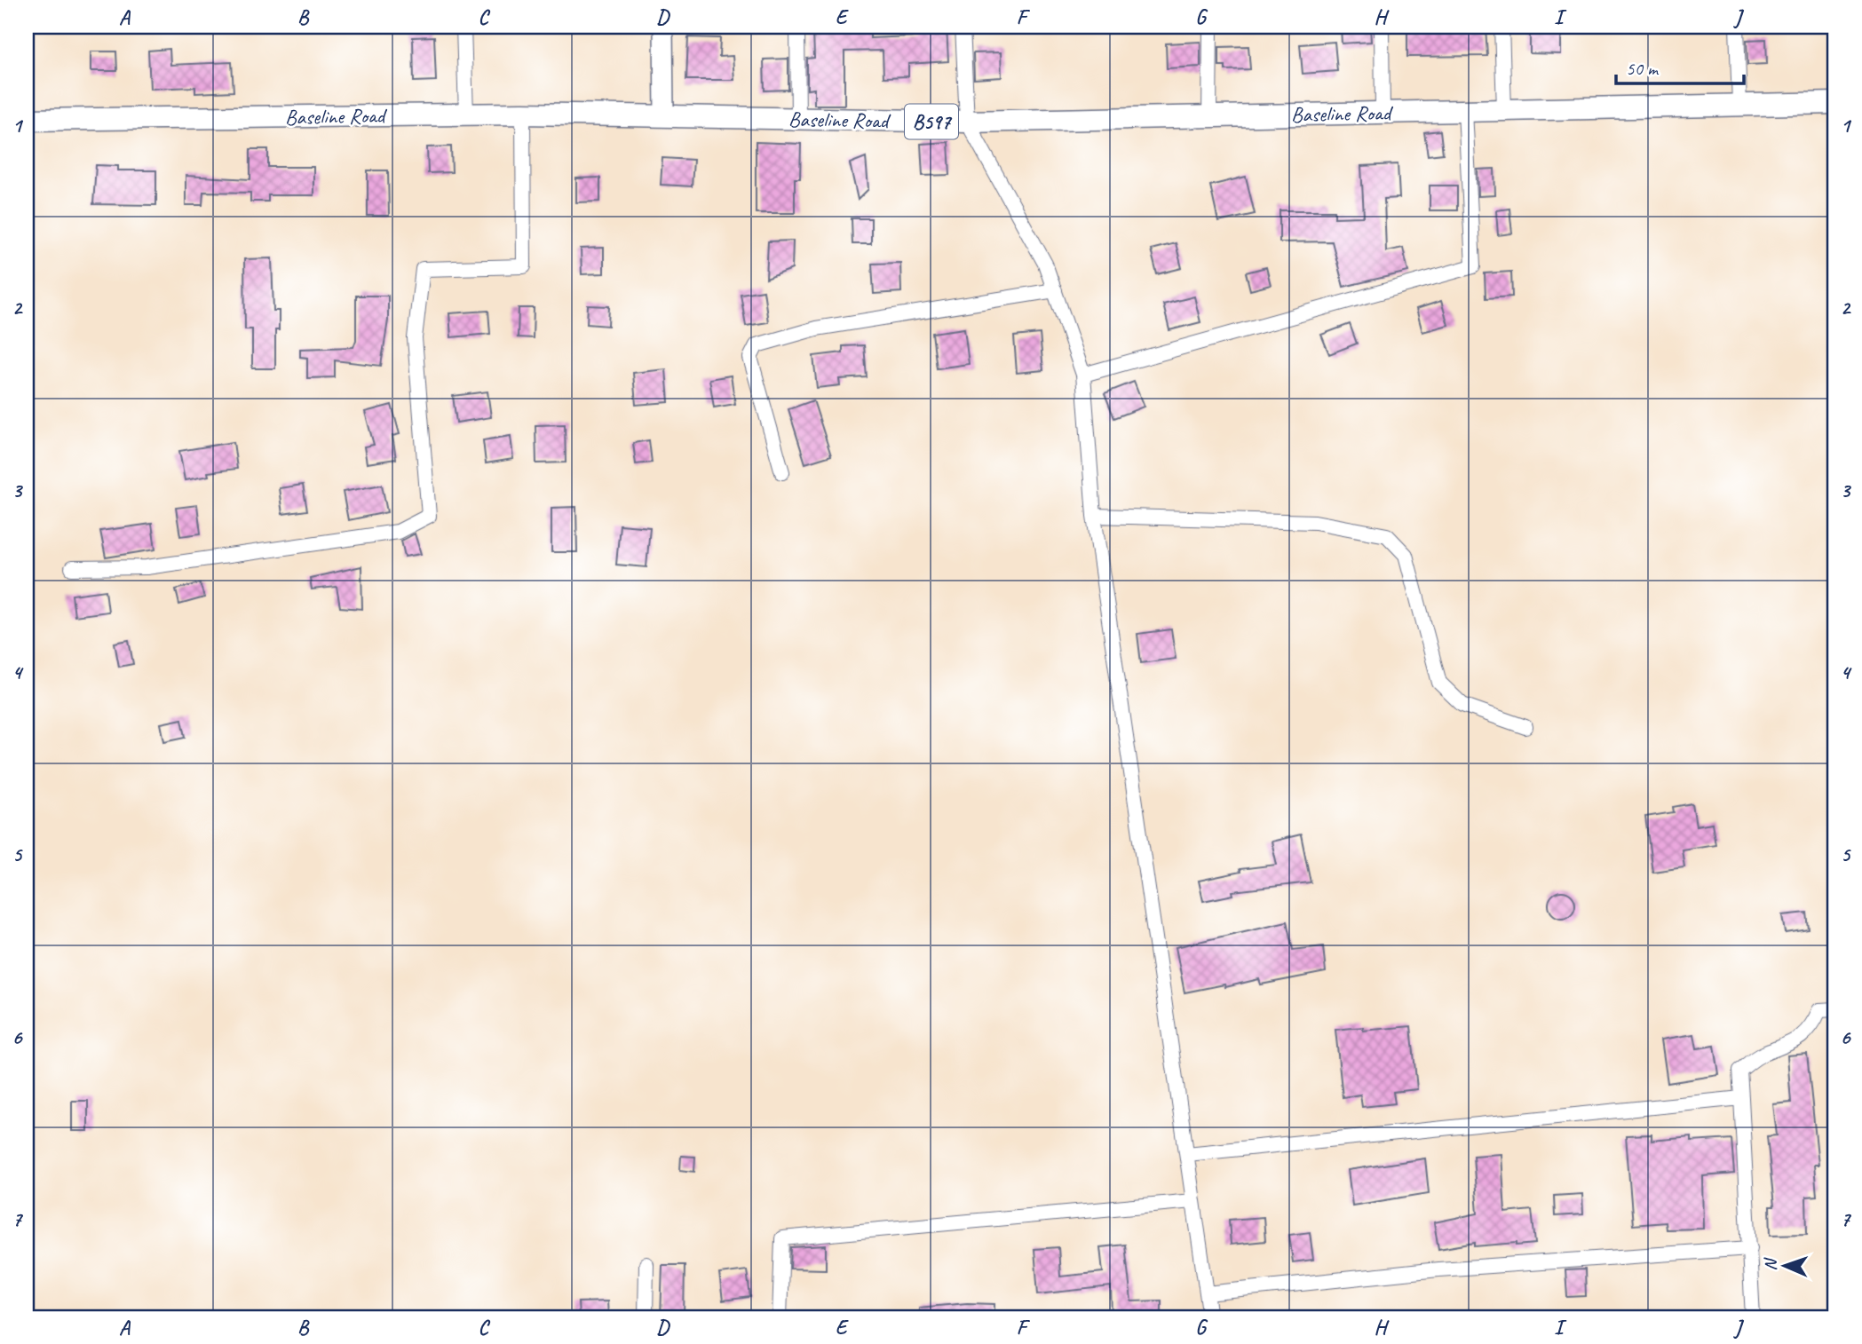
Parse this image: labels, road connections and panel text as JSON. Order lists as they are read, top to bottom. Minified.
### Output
{"streets":{"main road":["Baseline Road","B597"]},"scale_bar":"50 m","north":"left","grid":{"columns":["A","B","C","D","E","F","G","H","I","J"],"rows":["1","2","3","4","5","6","7"]}}
